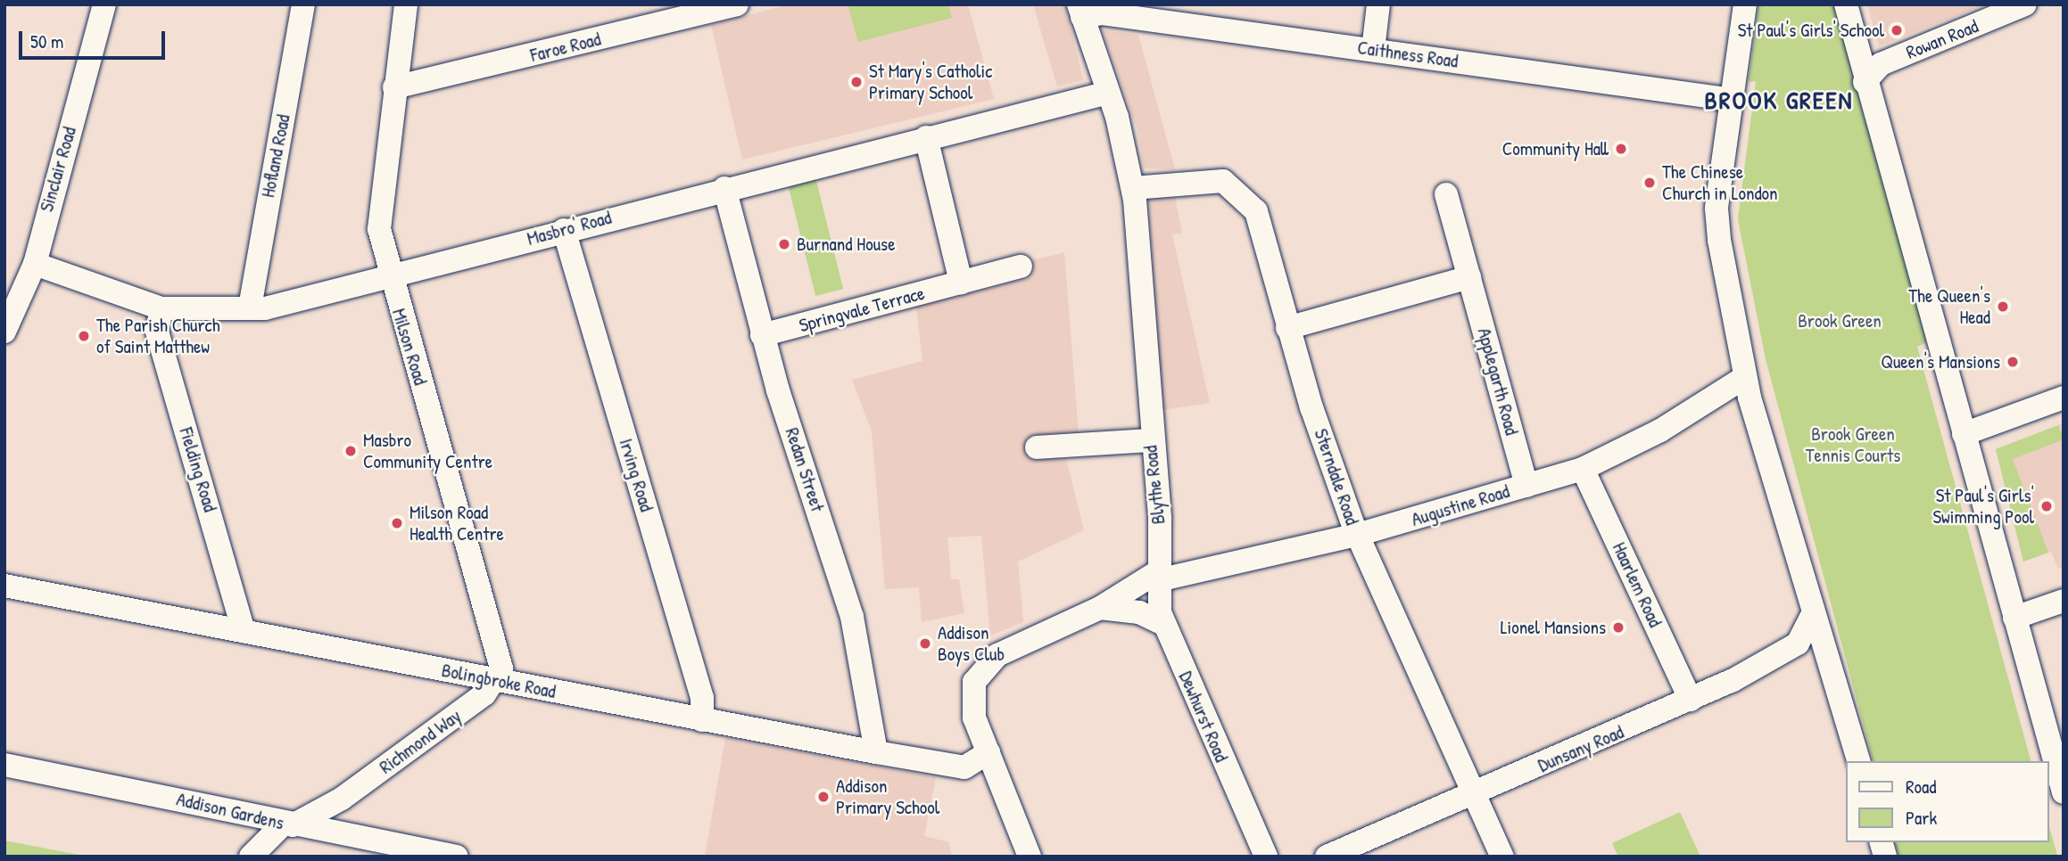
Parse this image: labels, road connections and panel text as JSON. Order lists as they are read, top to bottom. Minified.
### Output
{"streets":{"street":["Rowan Road","Faroe Road","Caithness Road","Hofland Road","Sinclair Road","Masbro' Road","Springvale Terrace","Milson Road","Applegarth Road","Fielding Road","Redan Street","Irving Road","Sterndale Road","Blythe Road","Augustine Road","Haarlem Road","Bolingbroke Road","Dewhurst Road","Richmond Way","Dunsany Road","Addison Gardens"]},"crossings":[["Faroe Road","Milson Road"],["Caithness Road","Blythe Road"],["Hofland Road","Masbro' Road"],["Sinclair Road","Masbro' Road"],["Masbro' Road","Milson Road"],["Masbro' Road","Fielding Road"],["Masbro' Road","Redan Street"],["Masbro' Road","Irving Road"],["Masbro' Road","Blythe Road"],["Springvale Terrace","Redan Street"],["Milson Road","Bolingbroke Road"],["Milson Road","Richmond Way"],["Applegarth Road","Augustine Road"],["Fielding Road","Bolingbroke Road"],["Redan Street","Bolingbroke Road"],["Irving Road","Bolingbroke Road"],["Sterndale Road","Blythe Road"],["Sterndale Road","Augustine Road"],["Sterndale Road","Dunsany Road"],["Blythe Road","Augustine Road"],["Blythe Road","Dewhurst Road"],["Augustine Road","Haarlem Road"],["Augustine Road","Dewhurst Road"],["Haarlem Road","Dunsany Road"],["Bolingbroke Road","Richmond Way"],["Richmond Way","Addison Gardens"]],"districts":["BROOK GREEN"],"parks":["Brook Green","Brook Green Tennis Courts"],"places":["St Paul's Girls' School","St Mary's Catholic Primary School","Community Hall","The Chinese Church in London","Burnand House","The Queen's Head","The Parish Church of Saint Matthew","Queen's Mansions","Masbro Community Centre","St Paul's Girls' Swimming Pool","Milson Road Health Centre","Lionel Mansions","Addison Boys Club","Addison Primary School"],"legend":["Road","Park"],"scale_bar":"50 m"}
